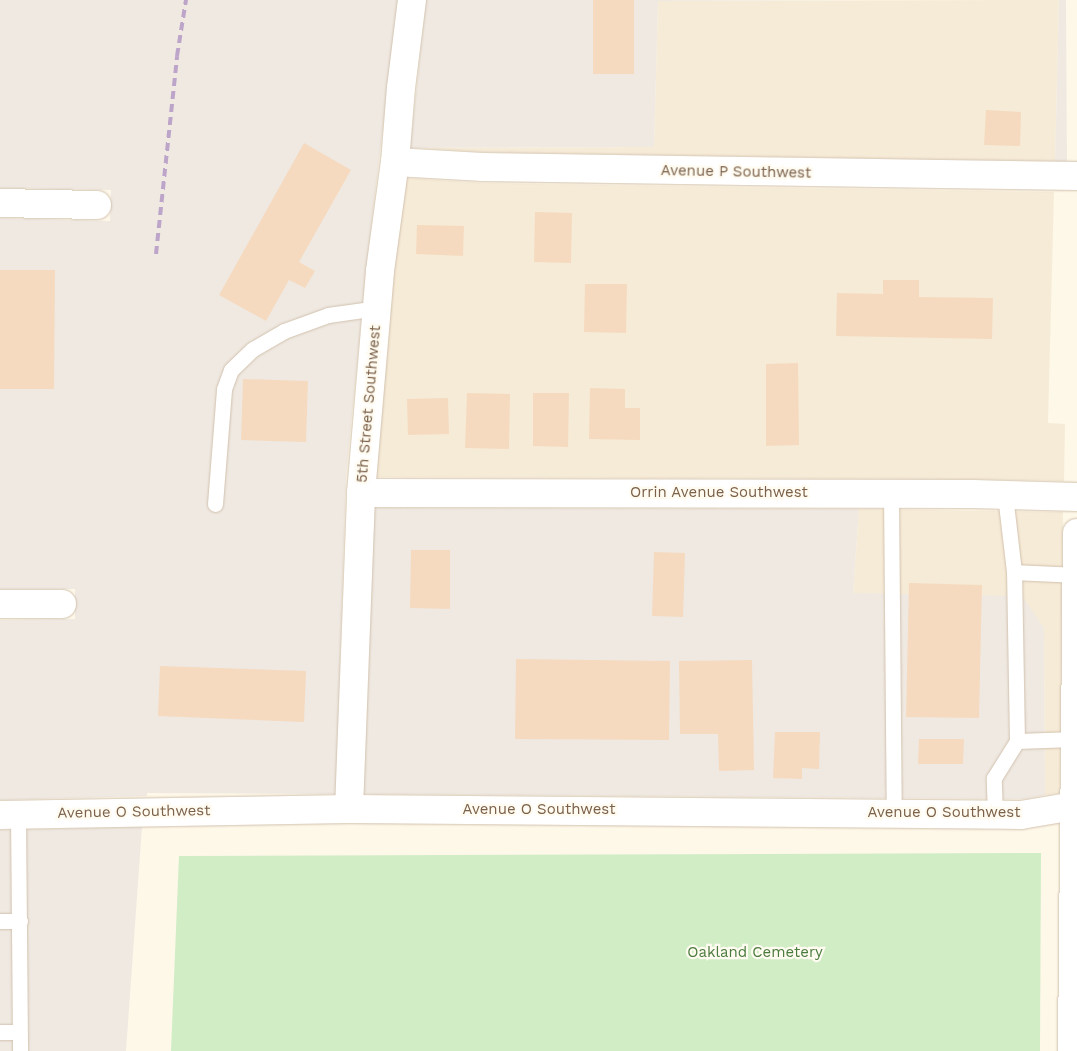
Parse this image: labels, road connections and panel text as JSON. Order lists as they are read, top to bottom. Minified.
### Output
{"streets":{"street":["Avenue P Southwest","5th Street Southwest","Orrin Avenue Southwest","Avenue O Southwest"]},"crossings":[["Avenue P Southwest","5th Street Southwest"],["5th Street Southwest","Orrin Avenue Southwest"],["5th Street Southwest","Avenue O Southwest"]],"parks":["Oakland Cemetery"]}
